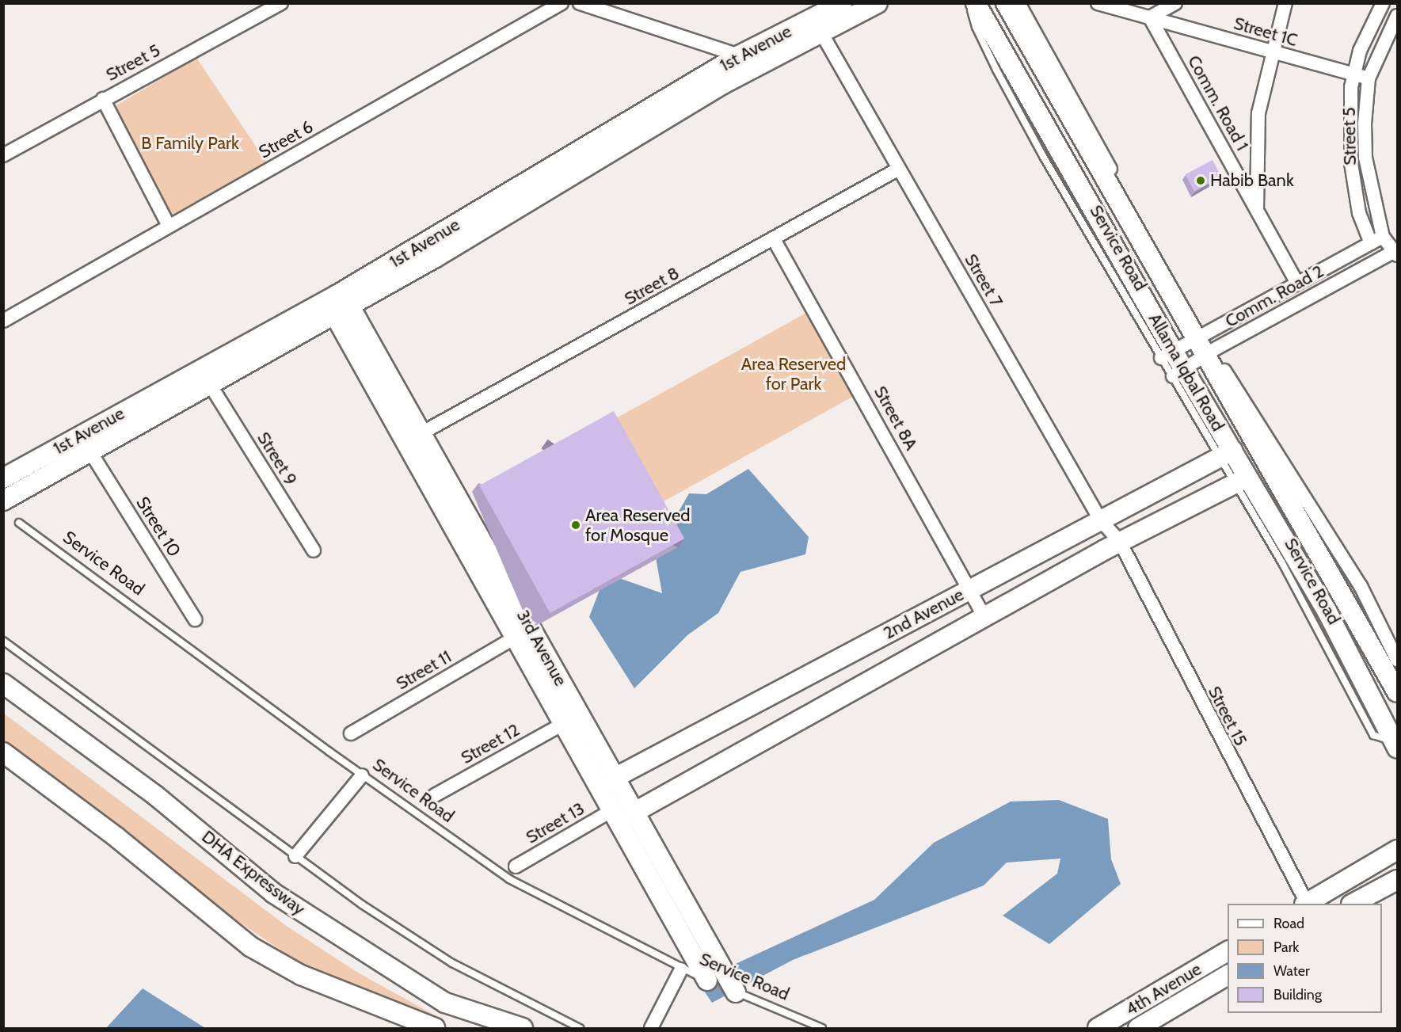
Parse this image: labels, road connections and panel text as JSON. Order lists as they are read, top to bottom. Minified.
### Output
{"streets":{"main road":["1st Avenue","Allama Iqbal Road","2nd Avenue","3rd Avenue","DHA Expressway","4th Avenue"],"street":["Street 1C","Street 5","Comm. Road 1","Street 6","Service Road","Street 7","Street 8","Comm. Road 2","Street 8A","Street 9","Street 10","Street 11","Street 15","Street 12","Street 13"]},"crossings":[["Street 1C","Street 5"],["Street 1C","Comm. Road 1"],["Street 5","Comm. Road 2"],["Comm. Road 1","Comm. Road 2"],["Service Road","Comm. Road 2"],["Service Road","Allama Iqbal Road"],["Service Road","3rd Avenue"],["Street 7","Street 8"],["Street 7","2nd Avenue"],["Street 7","Street 15"],["Street 8","Street 8A"],["Street 8","3rd Avenue"],["Comm. Road 2","Allama Iqbal Road"],["Allama Iqbal Road","2nd Avenue"],["Street 8A","2nd Avenue"],["2nd Avenue","3rd Avenue"],["2nd Avenue","Street 15"],["3rd Avenue","Street 11"],["3rd Avenue","Street 12"],["3rd Avenue","Street 13"]],"parks":["B Family Park","Area Reserved for Park"],"places":["Habib Bank","Area Reserved for Mosque"],"legend":["Road","Park","Water","Building"]}
